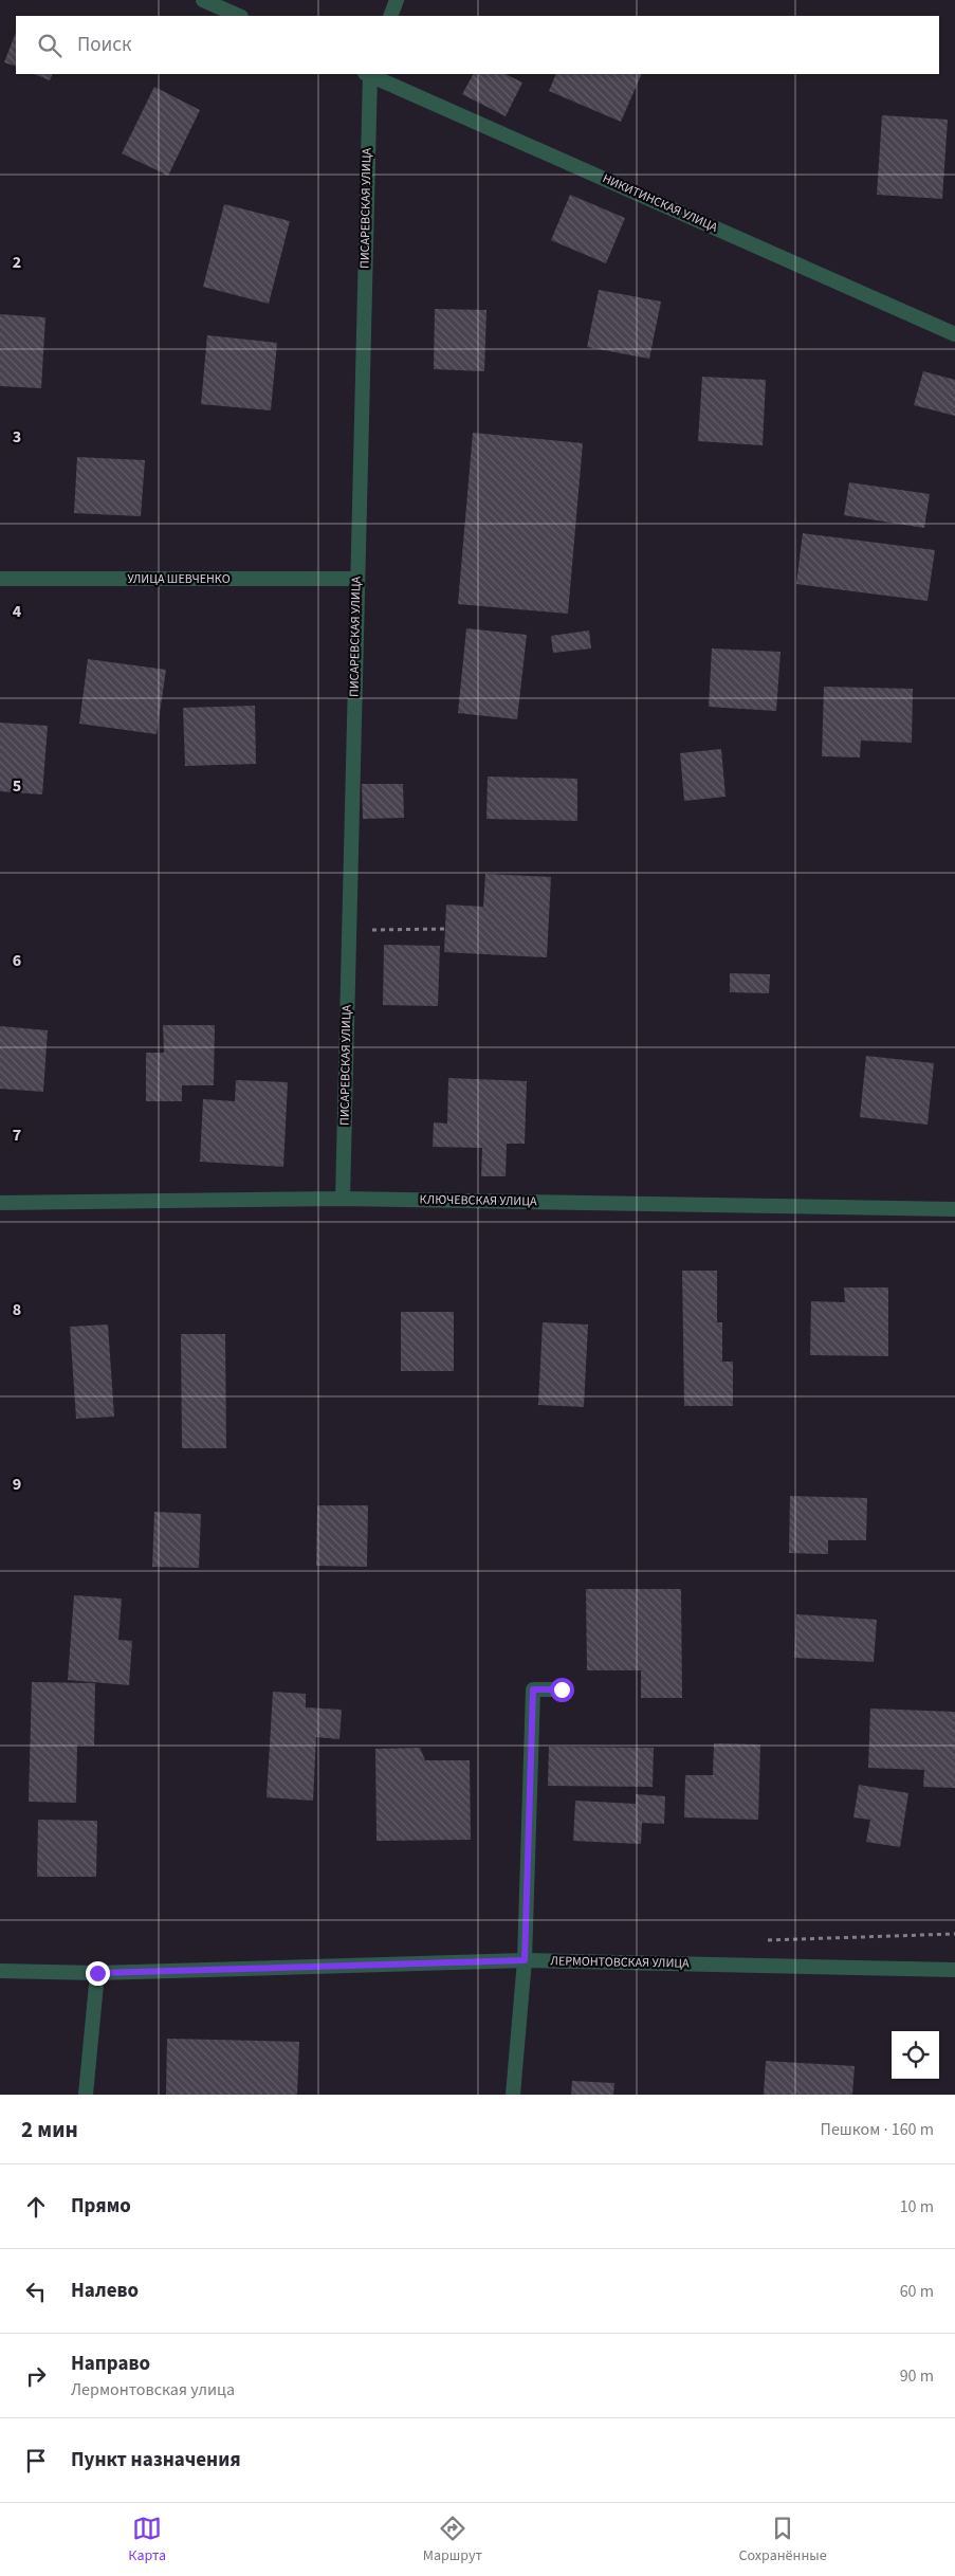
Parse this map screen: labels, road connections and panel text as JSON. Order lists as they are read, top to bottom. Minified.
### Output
{"streets":{"street":["НИКИТИНСКАЯ УЛИЦА","ПИСАРЕВСКАЯ УЛИЦА","УЛИЦА ШЕВЧЕНКО","КЛЮЧЕВСКАЯ УЛИЦА","ЛЕРМОНТОВСКАЯ УЛИЦА"]},"crossings":[["ПИСАРЕВСКАЯ УЛИЦА","УЛИЦА ШЕВЧЕНКО"],["ПИСАРЕВСКАЯ УЛИЦА","КЛЮЧЕВСКАЯ УЛИЦА"]],"page":{"search":"Поиск","heading":["2 мин","Пешком · 160 m"],"list":[["Прямо","10 m"],["Налево","60 m"],["Направо","Лермонтовская улица","90 m"],"Пункт назначения"],"nav":["Карта","Маршрут","Сохранённые"]},"grid":{"rows":["2","3","4","5","6","7","8","9"]}}
